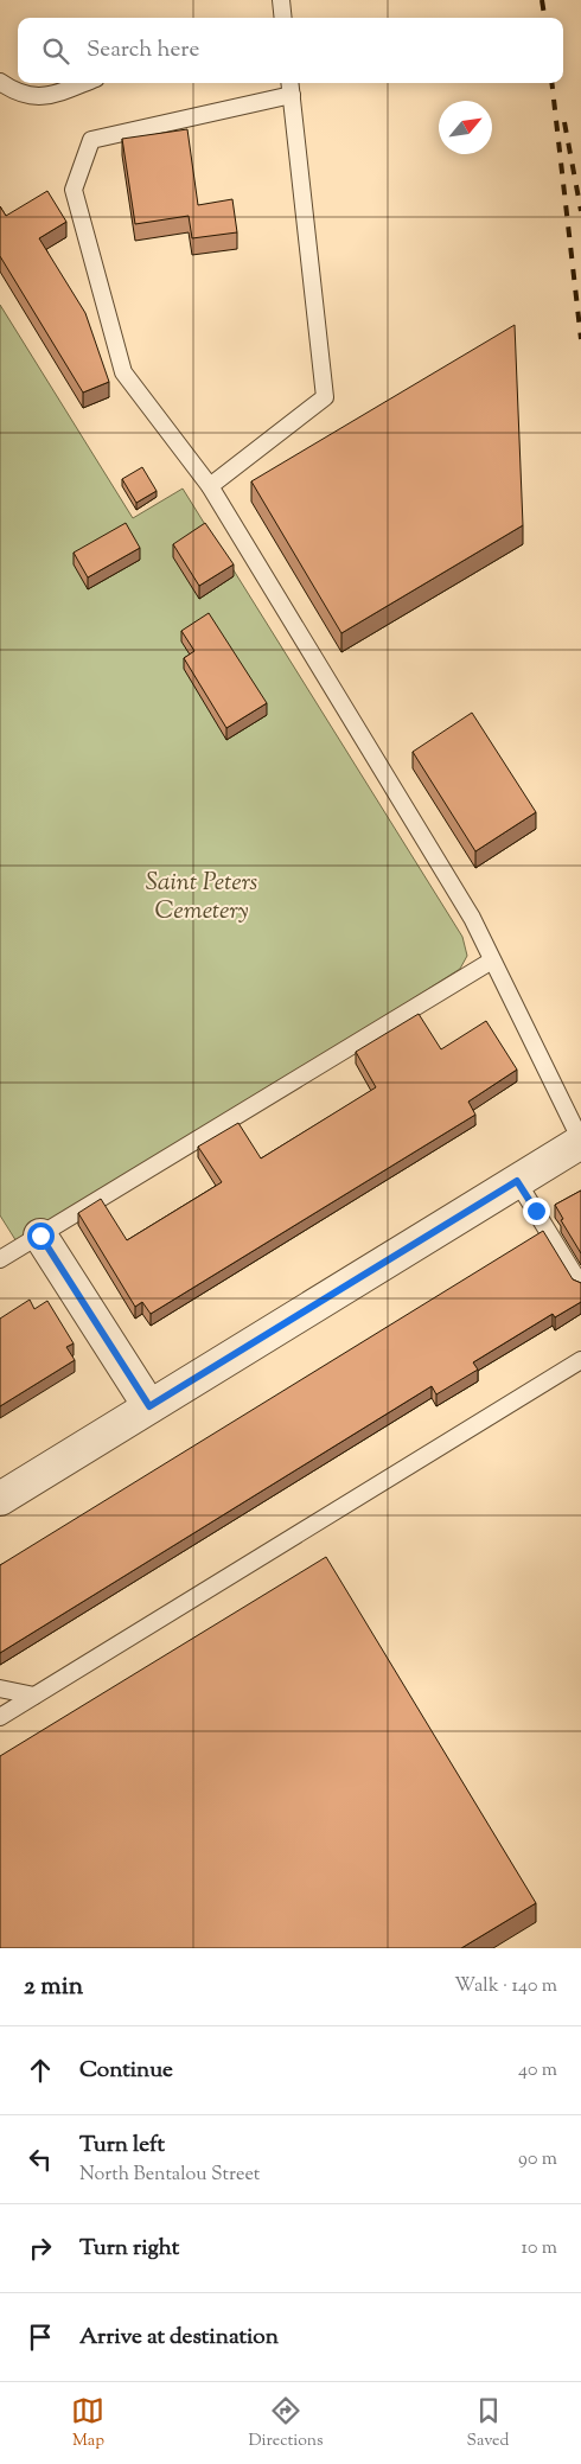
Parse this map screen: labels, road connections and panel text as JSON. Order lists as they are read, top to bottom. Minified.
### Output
{"parks":["Saint Peters Cemetery"],"north":"top right","page":{"search":"Search here","heading":["2 min","Walk · 140 m"],"list":[["Continue","40 m"],["Turn left","North Bentalou Street","90 m"],["Turn right","10 m"],"Arrive at destination"],"nav":["Map","Directions","Saved"]}}
